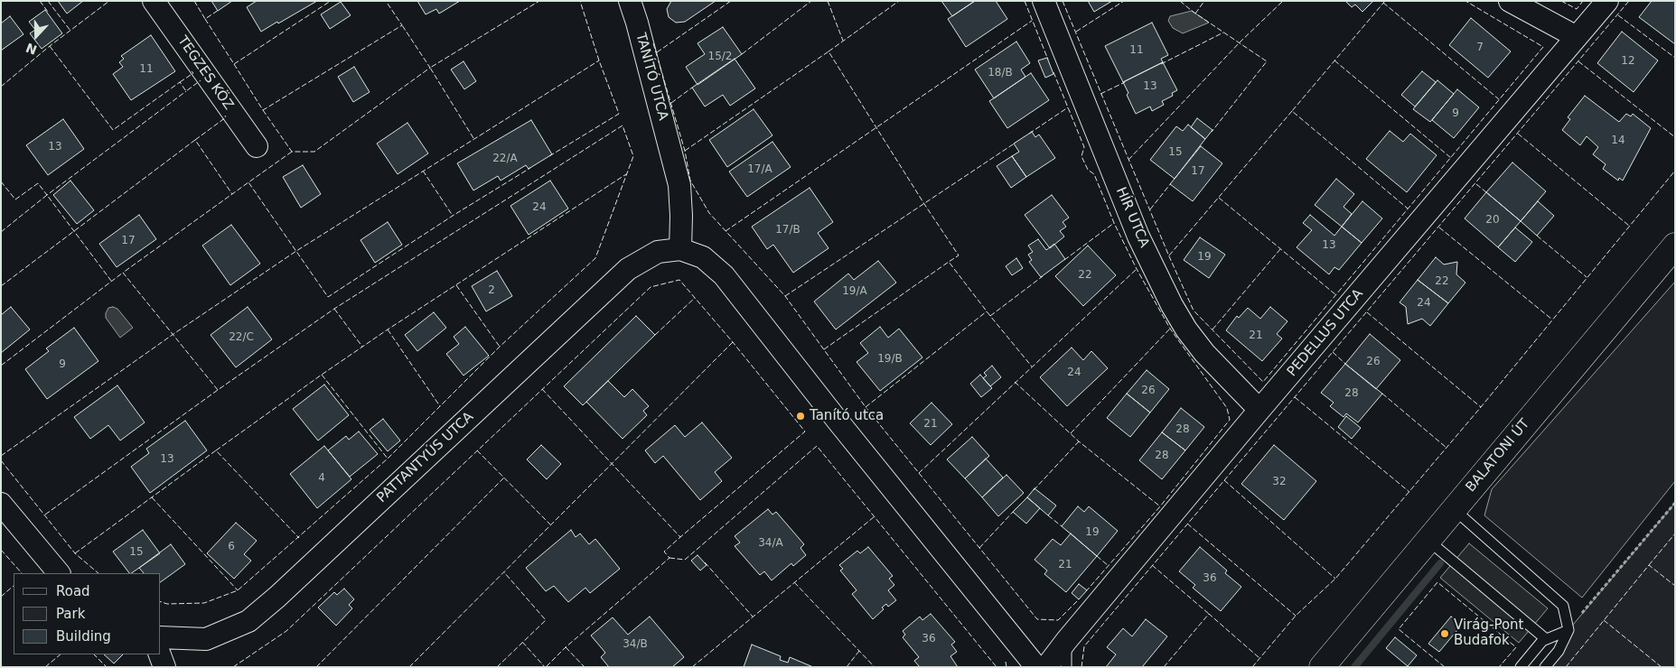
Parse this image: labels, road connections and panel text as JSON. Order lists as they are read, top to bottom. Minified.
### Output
{"streets":{"main road":["BALATONI ÚT"],"street":["TEGZES KÖZ","TANÍTÓ UTCA","HÍR UTCA","PEDELLUS UTCA","PATTANTYÚS UTCA"]},"crossings":[["TANÍTÓ UTCA","PATTANTYÚS UTCA"],["HÍR UTCA","PEDELLUS UTCA"]],"places":["Tanító utca","Virág-Pont Budafok"],"house_numbers":["7","11","15/2","12","11","18/B","13","9","14","13","15","22/A","17/A","17","24","20","17/B","17","13","19","22","22","2","19/A","24","21","22/C","19/B","26","9","24","26","28","21","28","28","13","4","32","19","34/A","6","15","21","36","36","34/B"],"legend":["Road","Park","Building"],"north":"bottom"}
